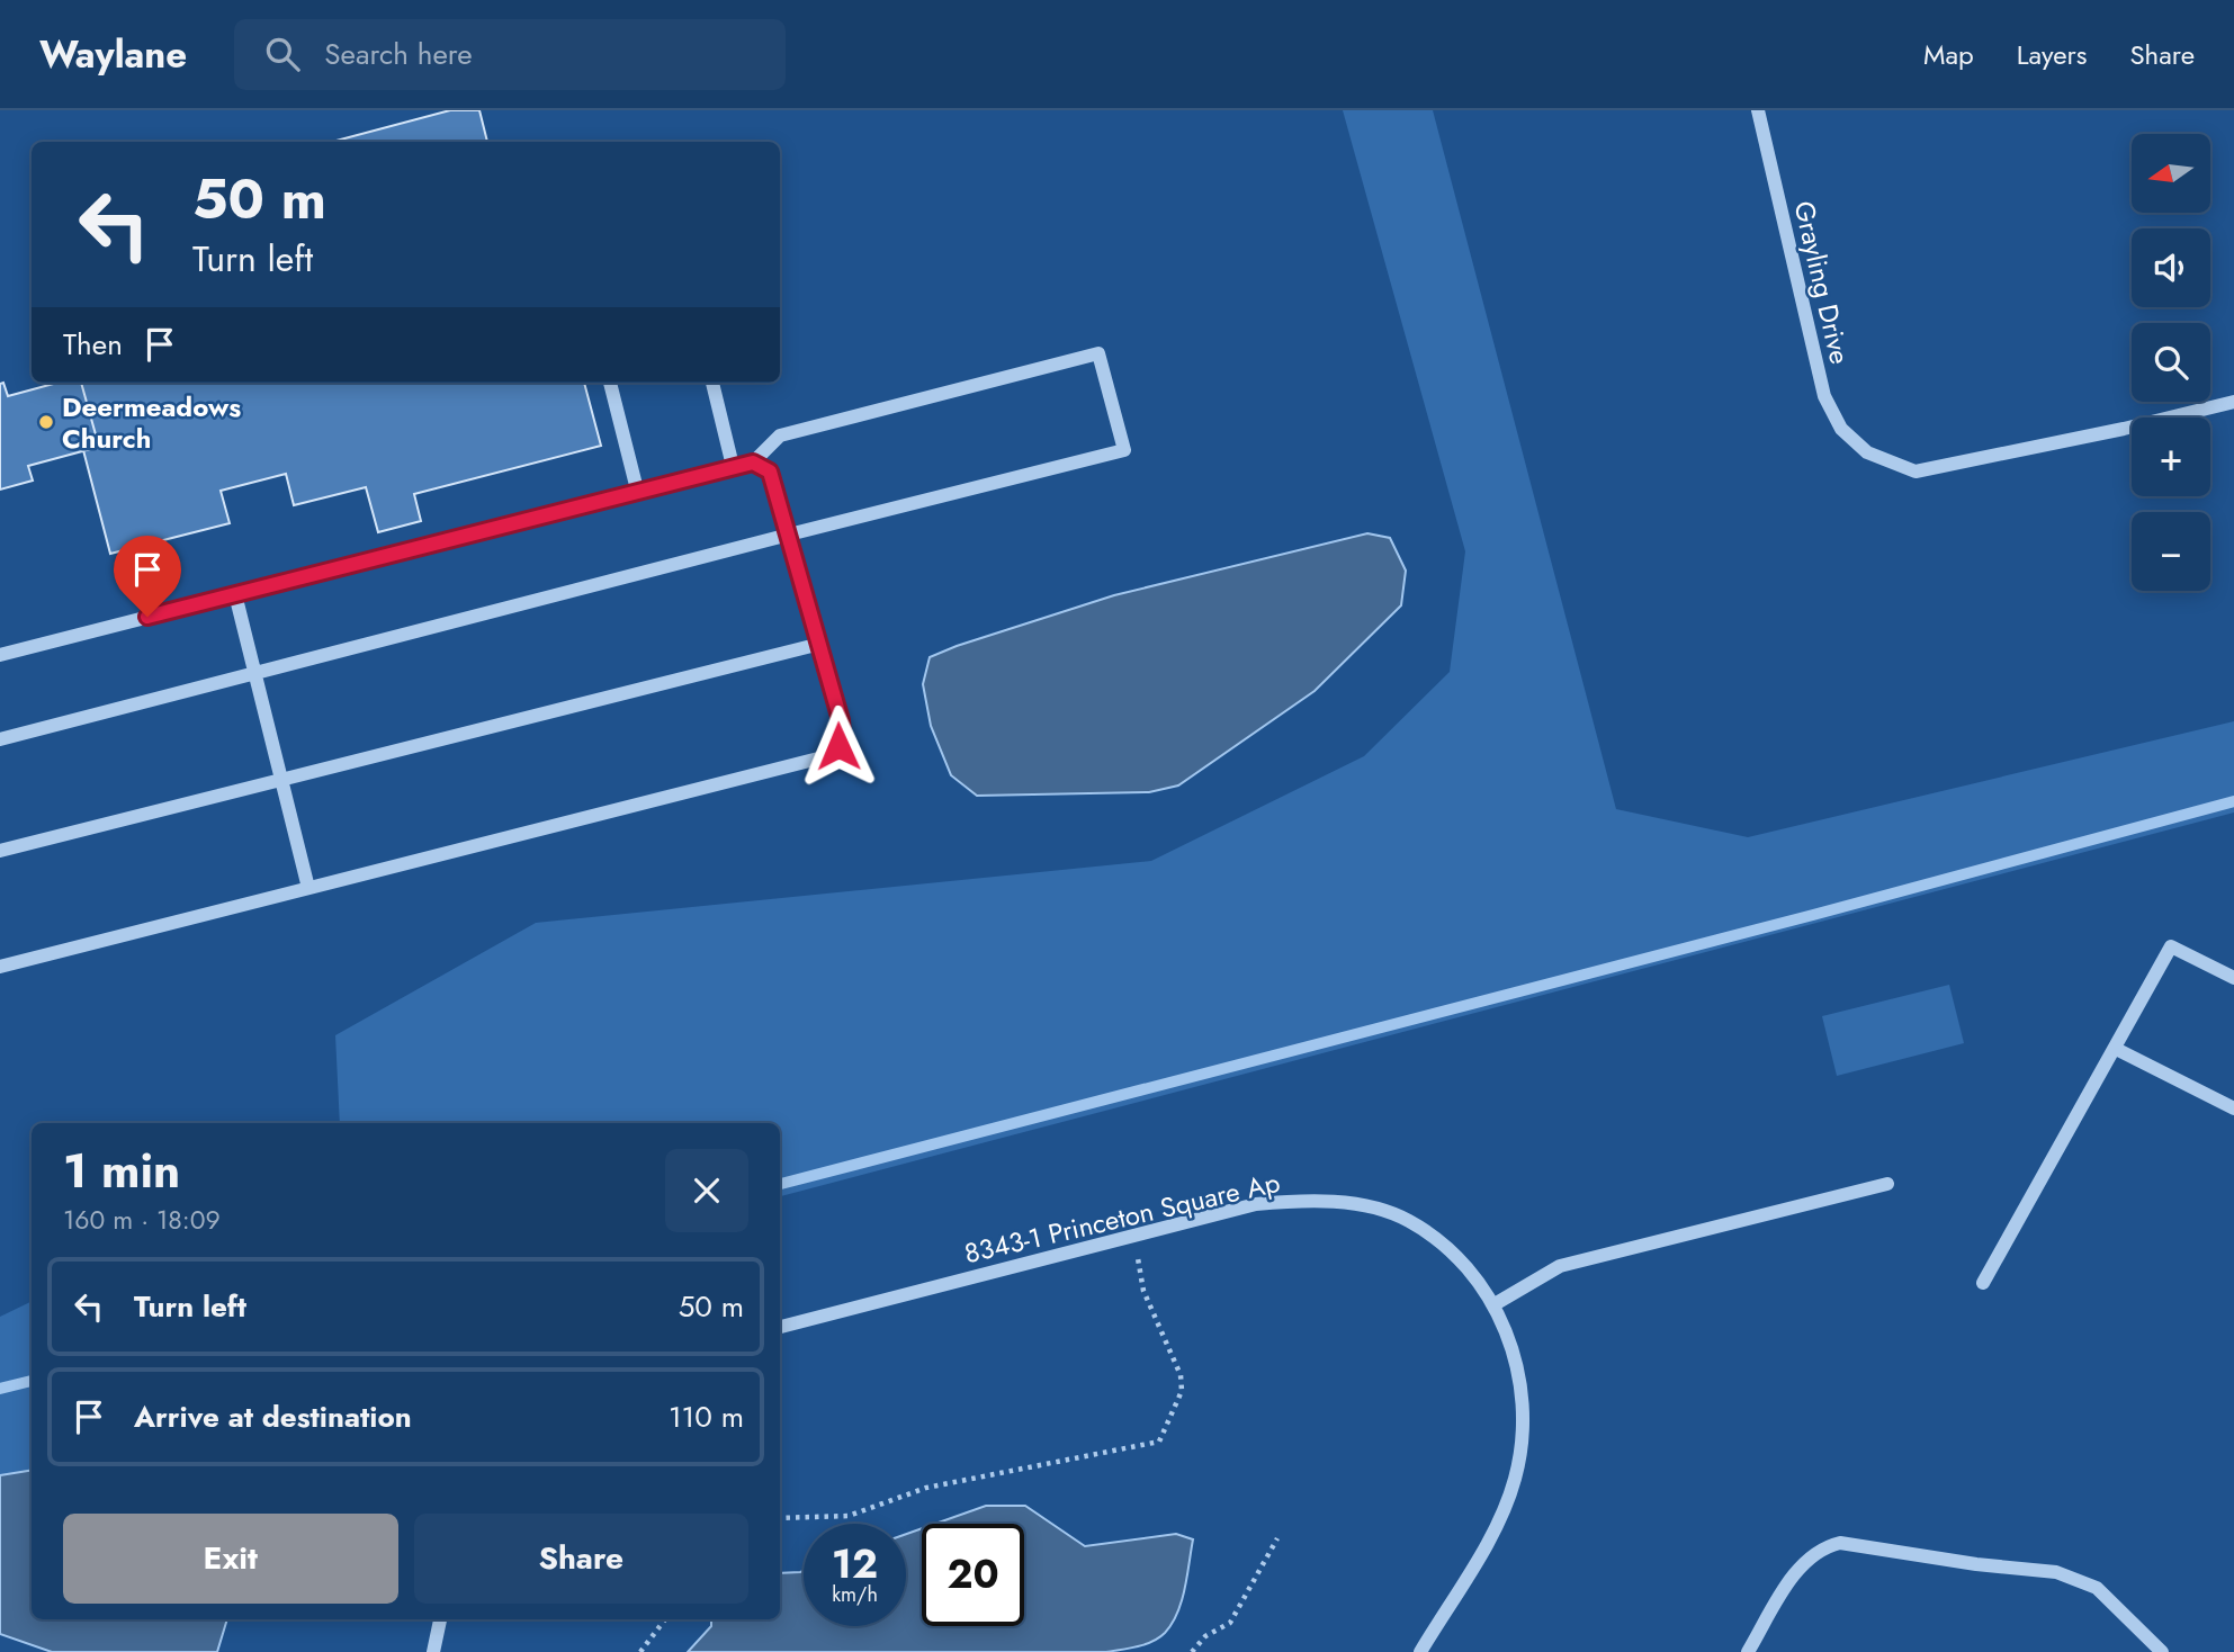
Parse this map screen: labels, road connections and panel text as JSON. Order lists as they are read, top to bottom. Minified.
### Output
{"streets":{"street":["Grayling Drive","8343-1 Princeton Square Ap"]},"places":["Deermeadows Church"],"north":"left","page":{"header":"Waylane","search":"Search here","nav":["Map","Layers","Share"],"map_buttons":["+","−"],"turn":["50 m","Turn left"],"then":"Then","heading":["1 min","160 m · 18:09"],"list":[{"name":"Turn left","value":"50 m"},{"name":"Arrive at destination","value":"110 m"}],"buttons":["Exit","Share"],"speed":"12 km/h","limit":"20"}}
